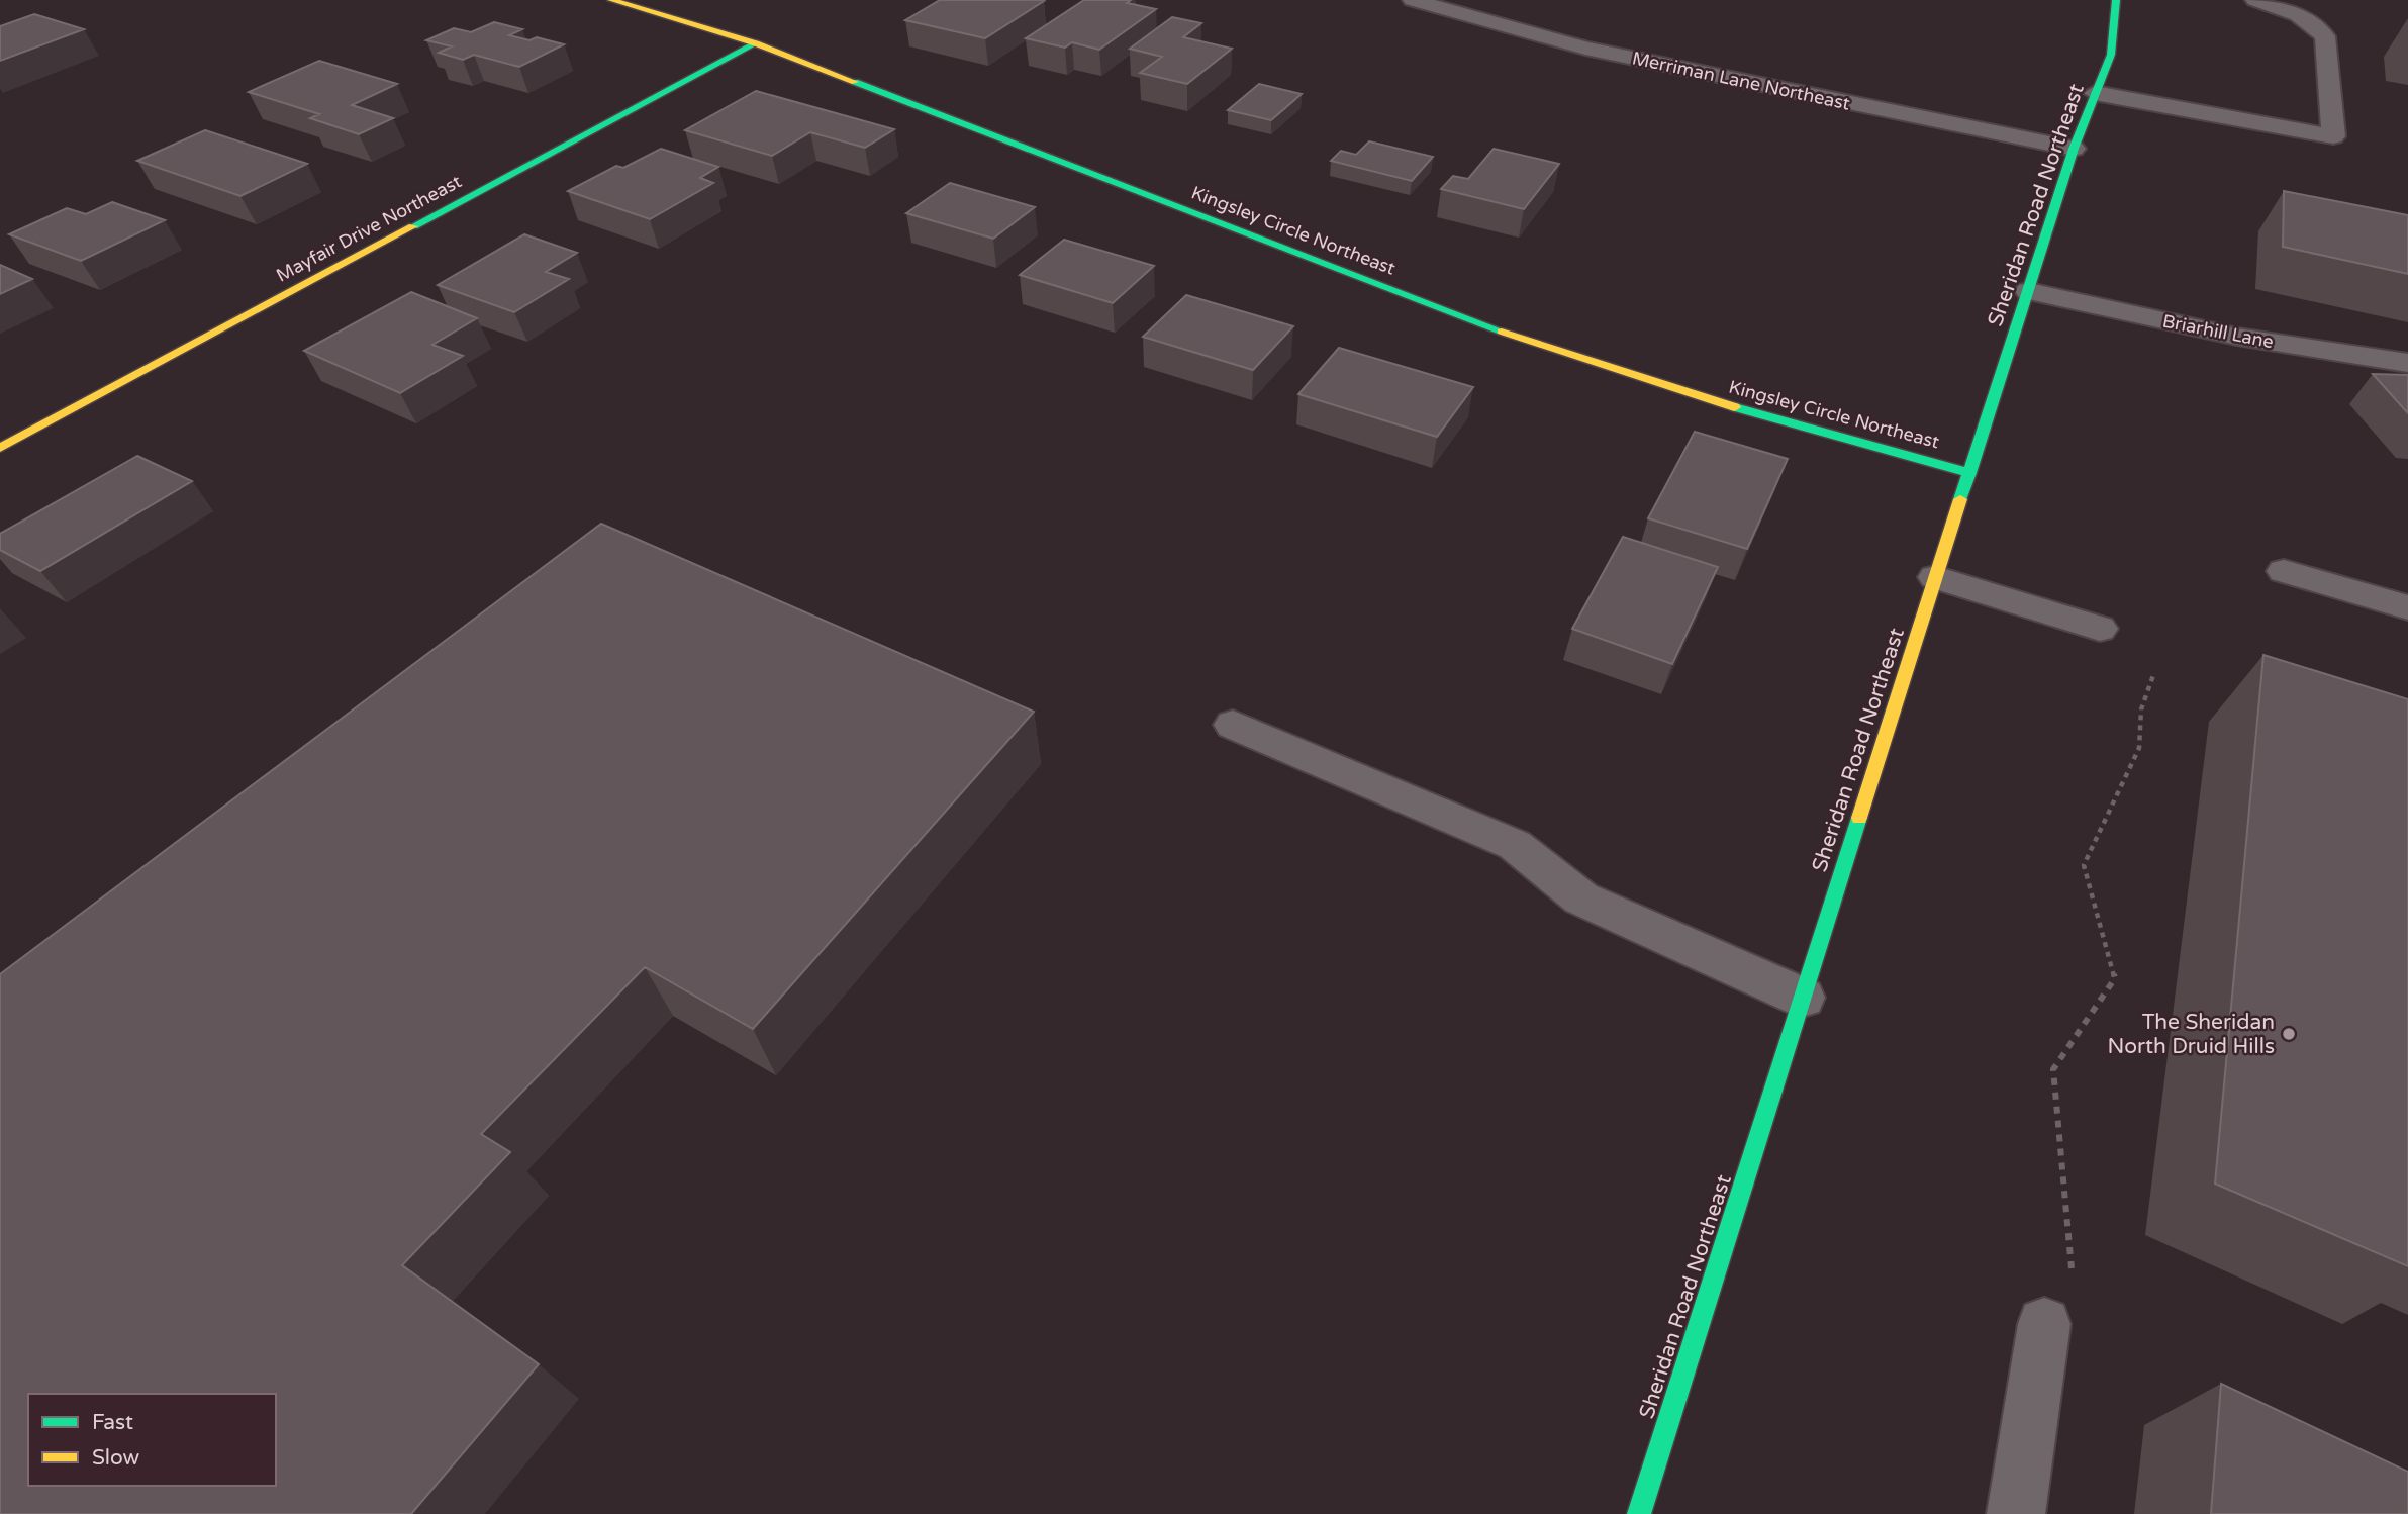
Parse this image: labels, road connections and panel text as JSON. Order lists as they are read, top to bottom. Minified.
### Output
{"streets":{"street":["Merriman Lane Northeast","Sheridan Road Northeast","Mayfair Drive Northeast","Kingsley Circle Northeast","Briarhill Lane"]},"crossings":[["Merriman Lane Northeast","Sheridan Road Northeast"],["Sheridan Road Northeast","Kingsley Circle Northeast"],["Sheridan Road Northeast","Briarhill Lane"],["Mayfair Drive Northeast","Kingsley Circle Northeast"]],"places":["The Sheridan North Druid Hills"],"legend":["Fast","Slow"]}
